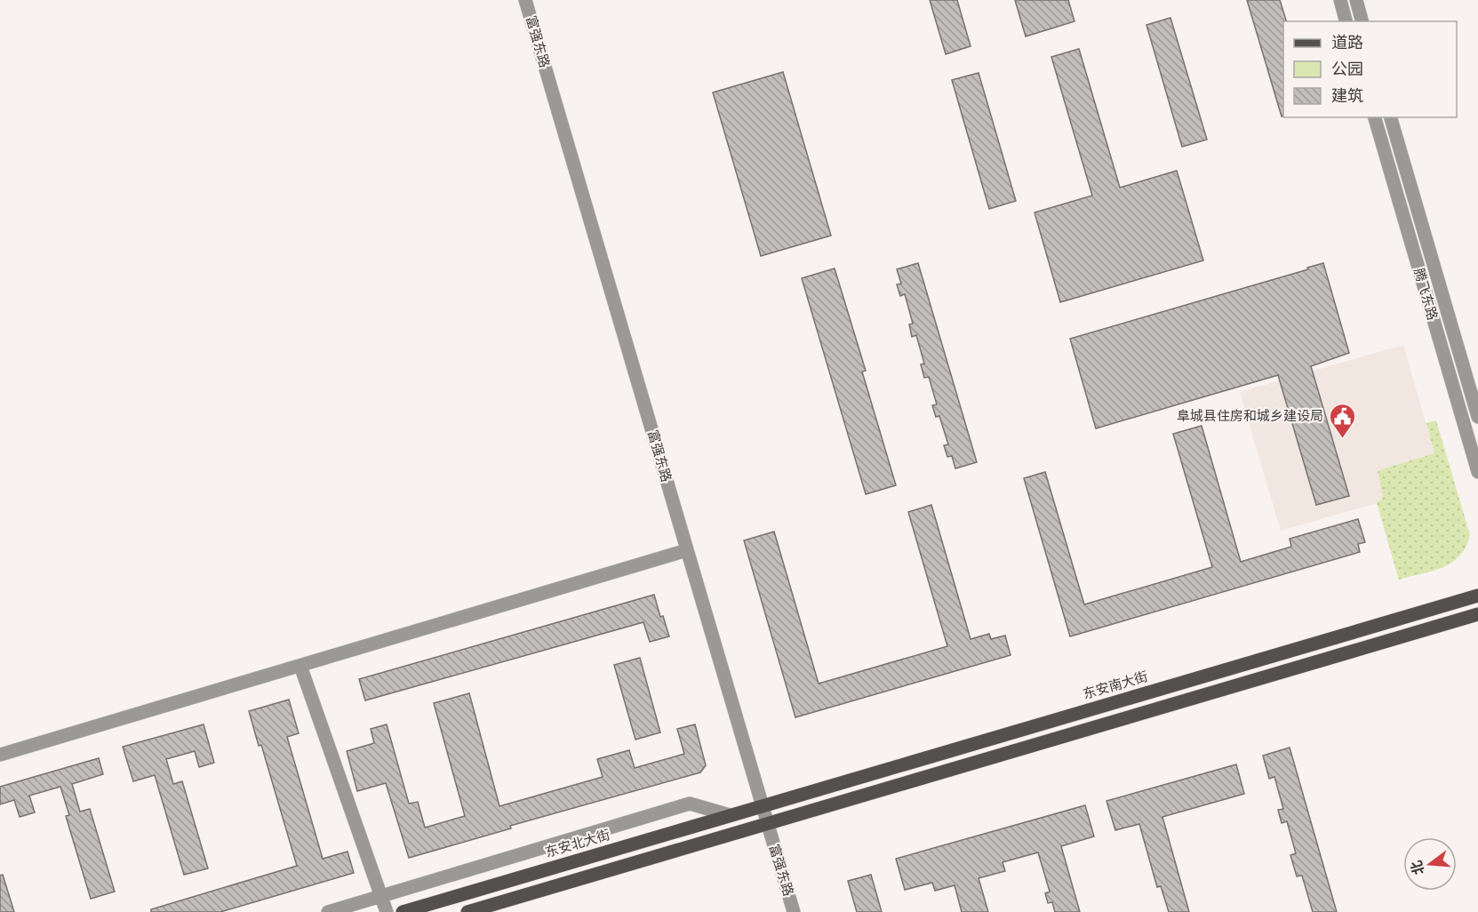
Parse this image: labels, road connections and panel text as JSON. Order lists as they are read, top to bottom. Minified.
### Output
{"streets":{"main road":["东安南大街","东安北大街"],"street":["富强东路","腾飞东路"]},"crossings":[["富强东路","东安南大街"],["富强东路","东安北大街"],["东安南大街","东安北大街"]],"places":{"public building":["阜城县住房和城乡建设局"]},"legend":["道路","公园","建筑"],"north":"left"}
